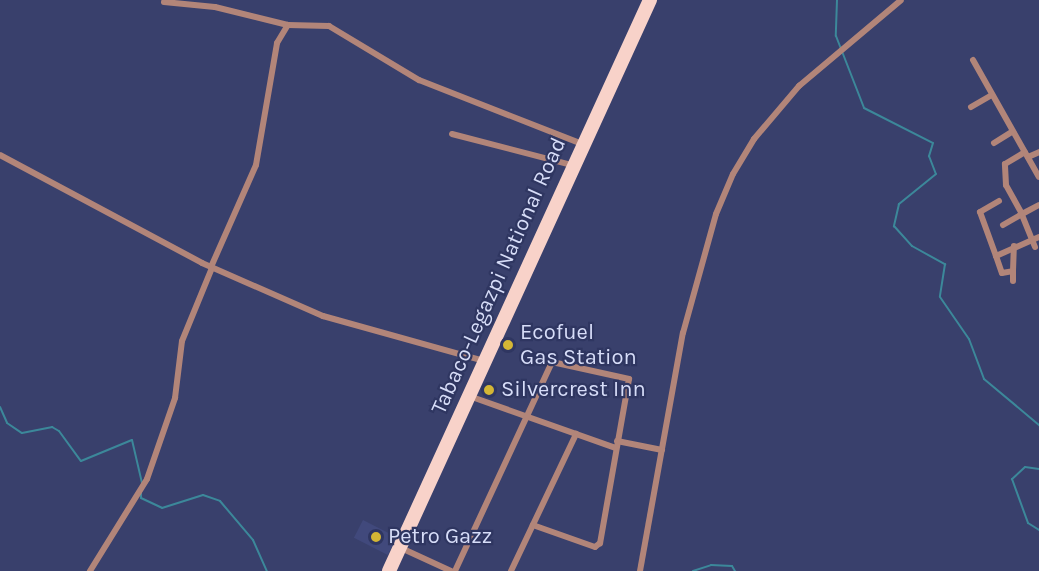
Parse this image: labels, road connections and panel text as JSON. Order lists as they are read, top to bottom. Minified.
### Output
{"streets":{"main road":["Tabaco-Legazpi National Road"]},"places":["Ecofuel Gas Station","Silvercrest Inn","Petro Gazz"]}
